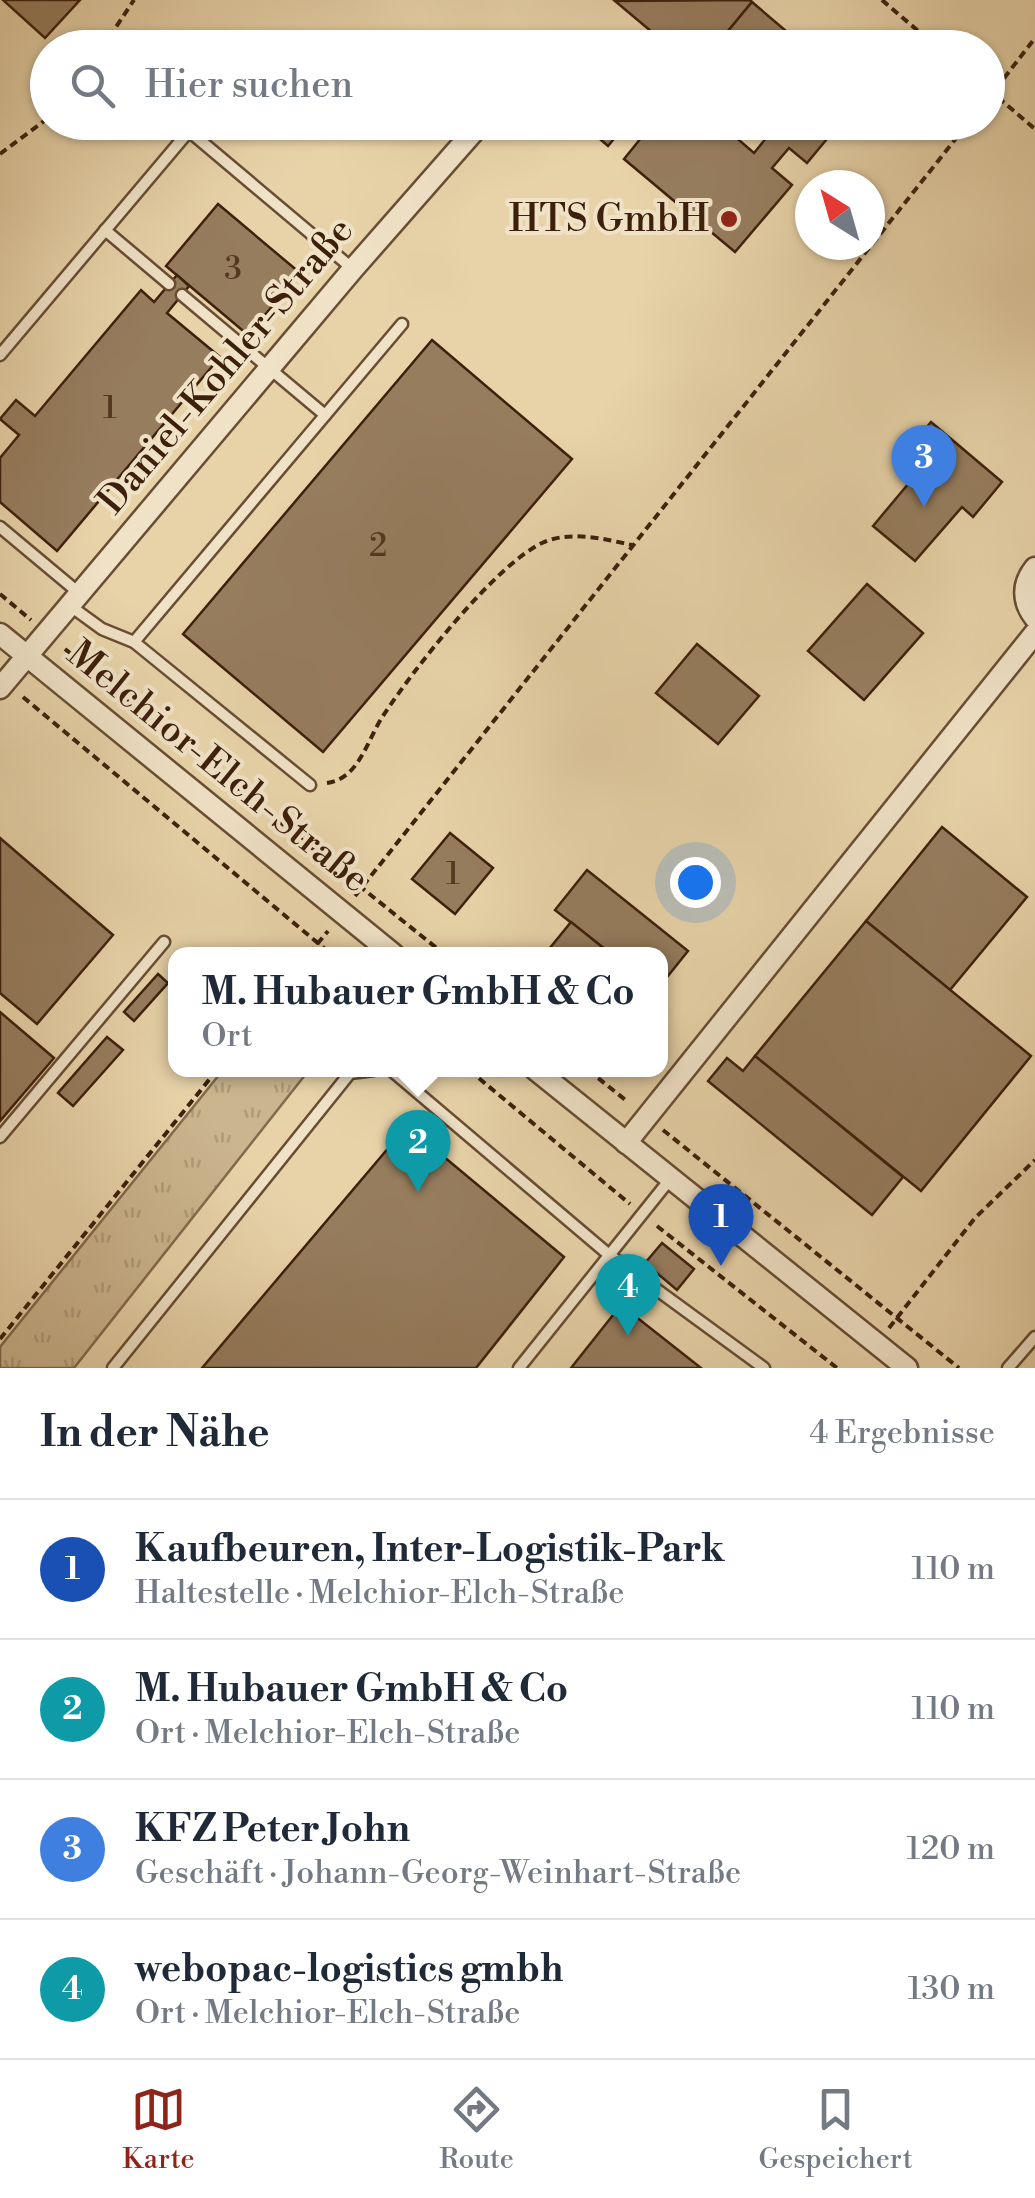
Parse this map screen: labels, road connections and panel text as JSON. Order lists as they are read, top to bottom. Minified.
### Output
{"streets":{"street":["Daniel-Kohler-Straße","Melchior-Elch-Straße"]},"crossings":[["Daniel-Kohler-Straße","Melchior-Elch-Straße"]],"places":["HTS GmbH"],"house_numbers":["3","1","2","1"],"north":"top left","page":{"search":"Hier suchen","pins":["3","2","1","4"],"popup":["M. Hubauer GmbH & Co","Ort"],"heading":["In der Nähe","4 Ergebnisse"],"list":[{"mark":"1","name":"Kaufbeuren, Inter-Logistik-Park","note":"Haltestelle · Melchior-Elch-Straße","value":"110 m"},{"mark":"2","name":"M. Hubauer GmbH & Co","note":"Ort · Melchior-Elch-Straße","value":"110 m"},{"mark":"3","name":"KFZ Peter John","note":"Geschäft · Johann-Georg-Weinhart-Straße","value":"120 m"},{"mark":"4","name":"webopac-logistics gmbh","note":"Ort · Melchior-Elch-Straße","value":"130 m"}],"nav":["Karte","Route","Gespeichert"]}}
